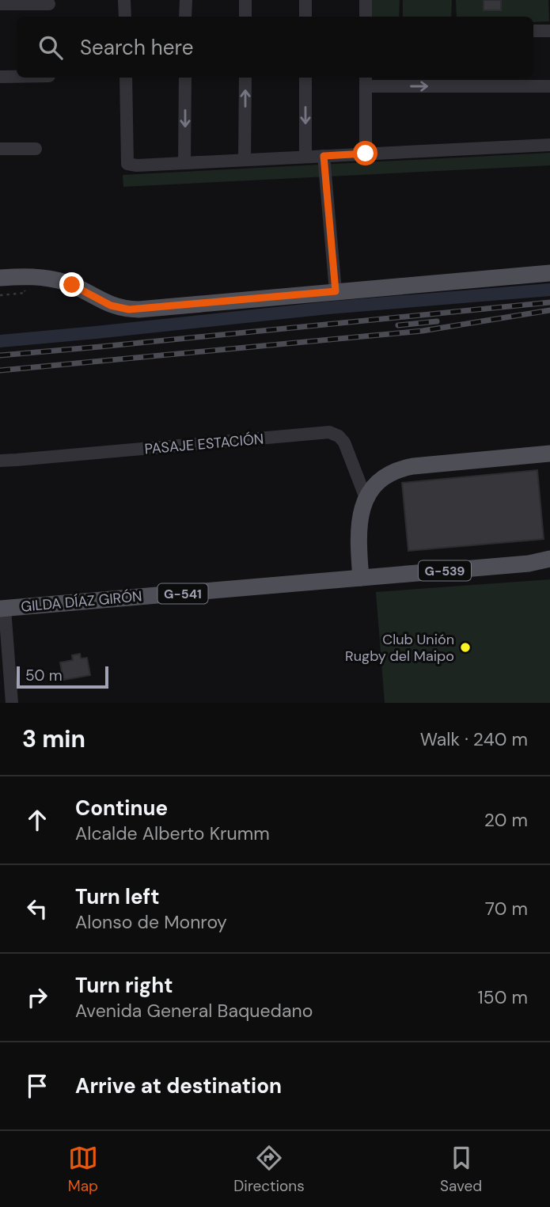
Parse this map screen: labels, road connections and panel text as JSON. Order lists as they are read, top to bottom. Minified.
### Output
{"streets":{"main road":["G-539","G-541","GILDA DÍAZ GIRÓN"],"street":["PASAJE ESTACIÓN"]},"places":["Club Unión Rugby del Maipo"],"scale_bar":"50 m","page":{"search":"Search here","scale":"50 m","heading":["3 min","Walk · 240 m"],"list":[["Continue","Alcalde Alberto Krumm","20 m"],["Turn left","Alonso de Monroy","70 m"],["Turn right","Avenida General Baquedano","150 m"],"Arrive at destination"],"nav":["Map","Directions","Saved"]}}
